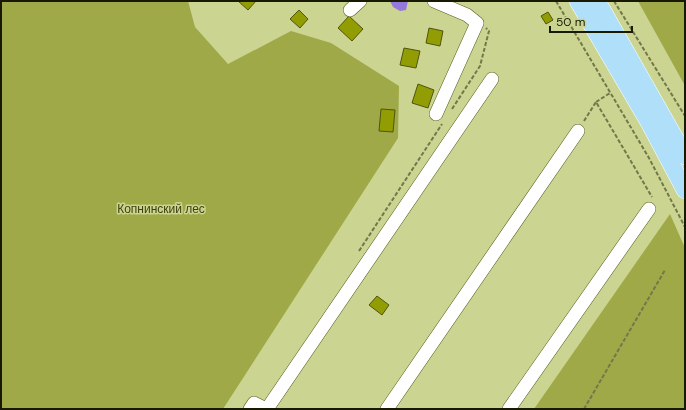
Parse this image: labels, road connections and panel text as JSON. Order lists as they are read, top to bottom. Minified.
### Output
{"parks":["Копнинский лес"],"scale_bar":"50 m"}
